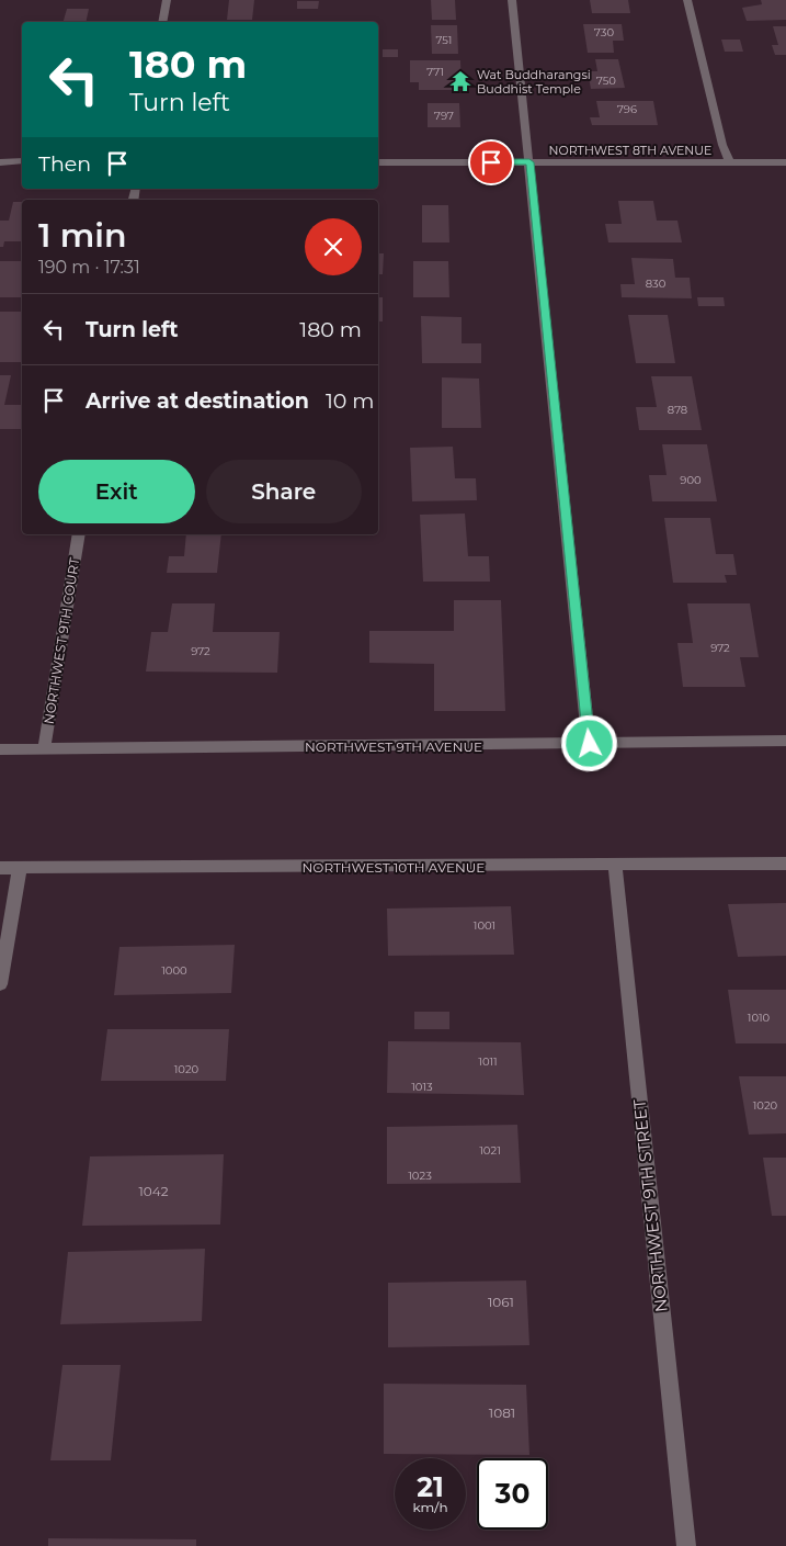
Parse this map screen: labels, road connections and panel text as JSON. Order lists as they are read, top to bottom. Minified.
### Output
{"streets":{"street":["NORTHWEST 8TH AVENUE","NORTHWEST 9TH COURT","NORTHWEST 9TH AVENUE","NORTHWEST 10TH AVENUE","NORTHWEST 9TH STREET"]},"crossings":[["NORTHWEST 9TH COURT","NORTHWEST 9TH AVENUE"],["NORTHWEST 10TH AVENUE","NORTHWEST 9TH STREET"]],"places":{"temple":["Wat Buddharangsi Buddhist Temple"]},"house_numbers":["730","751","771","750","796","797","830","878","900","972","972","1001","1000","1010","1011","1020","1013","1020","1021","1023","1042","1061","1081"],"page":{"turn":["180 m","Turn left"],"then":"Then","heading":["1 min","190 m · 17:31"],"list":[{"name":"Turn left","value":"180 m"},{"name":"Arrive at destination","value":"10 m"}],"buttons":["Exit","Share"],"speed":"21 km/h","limit":"30"}}
